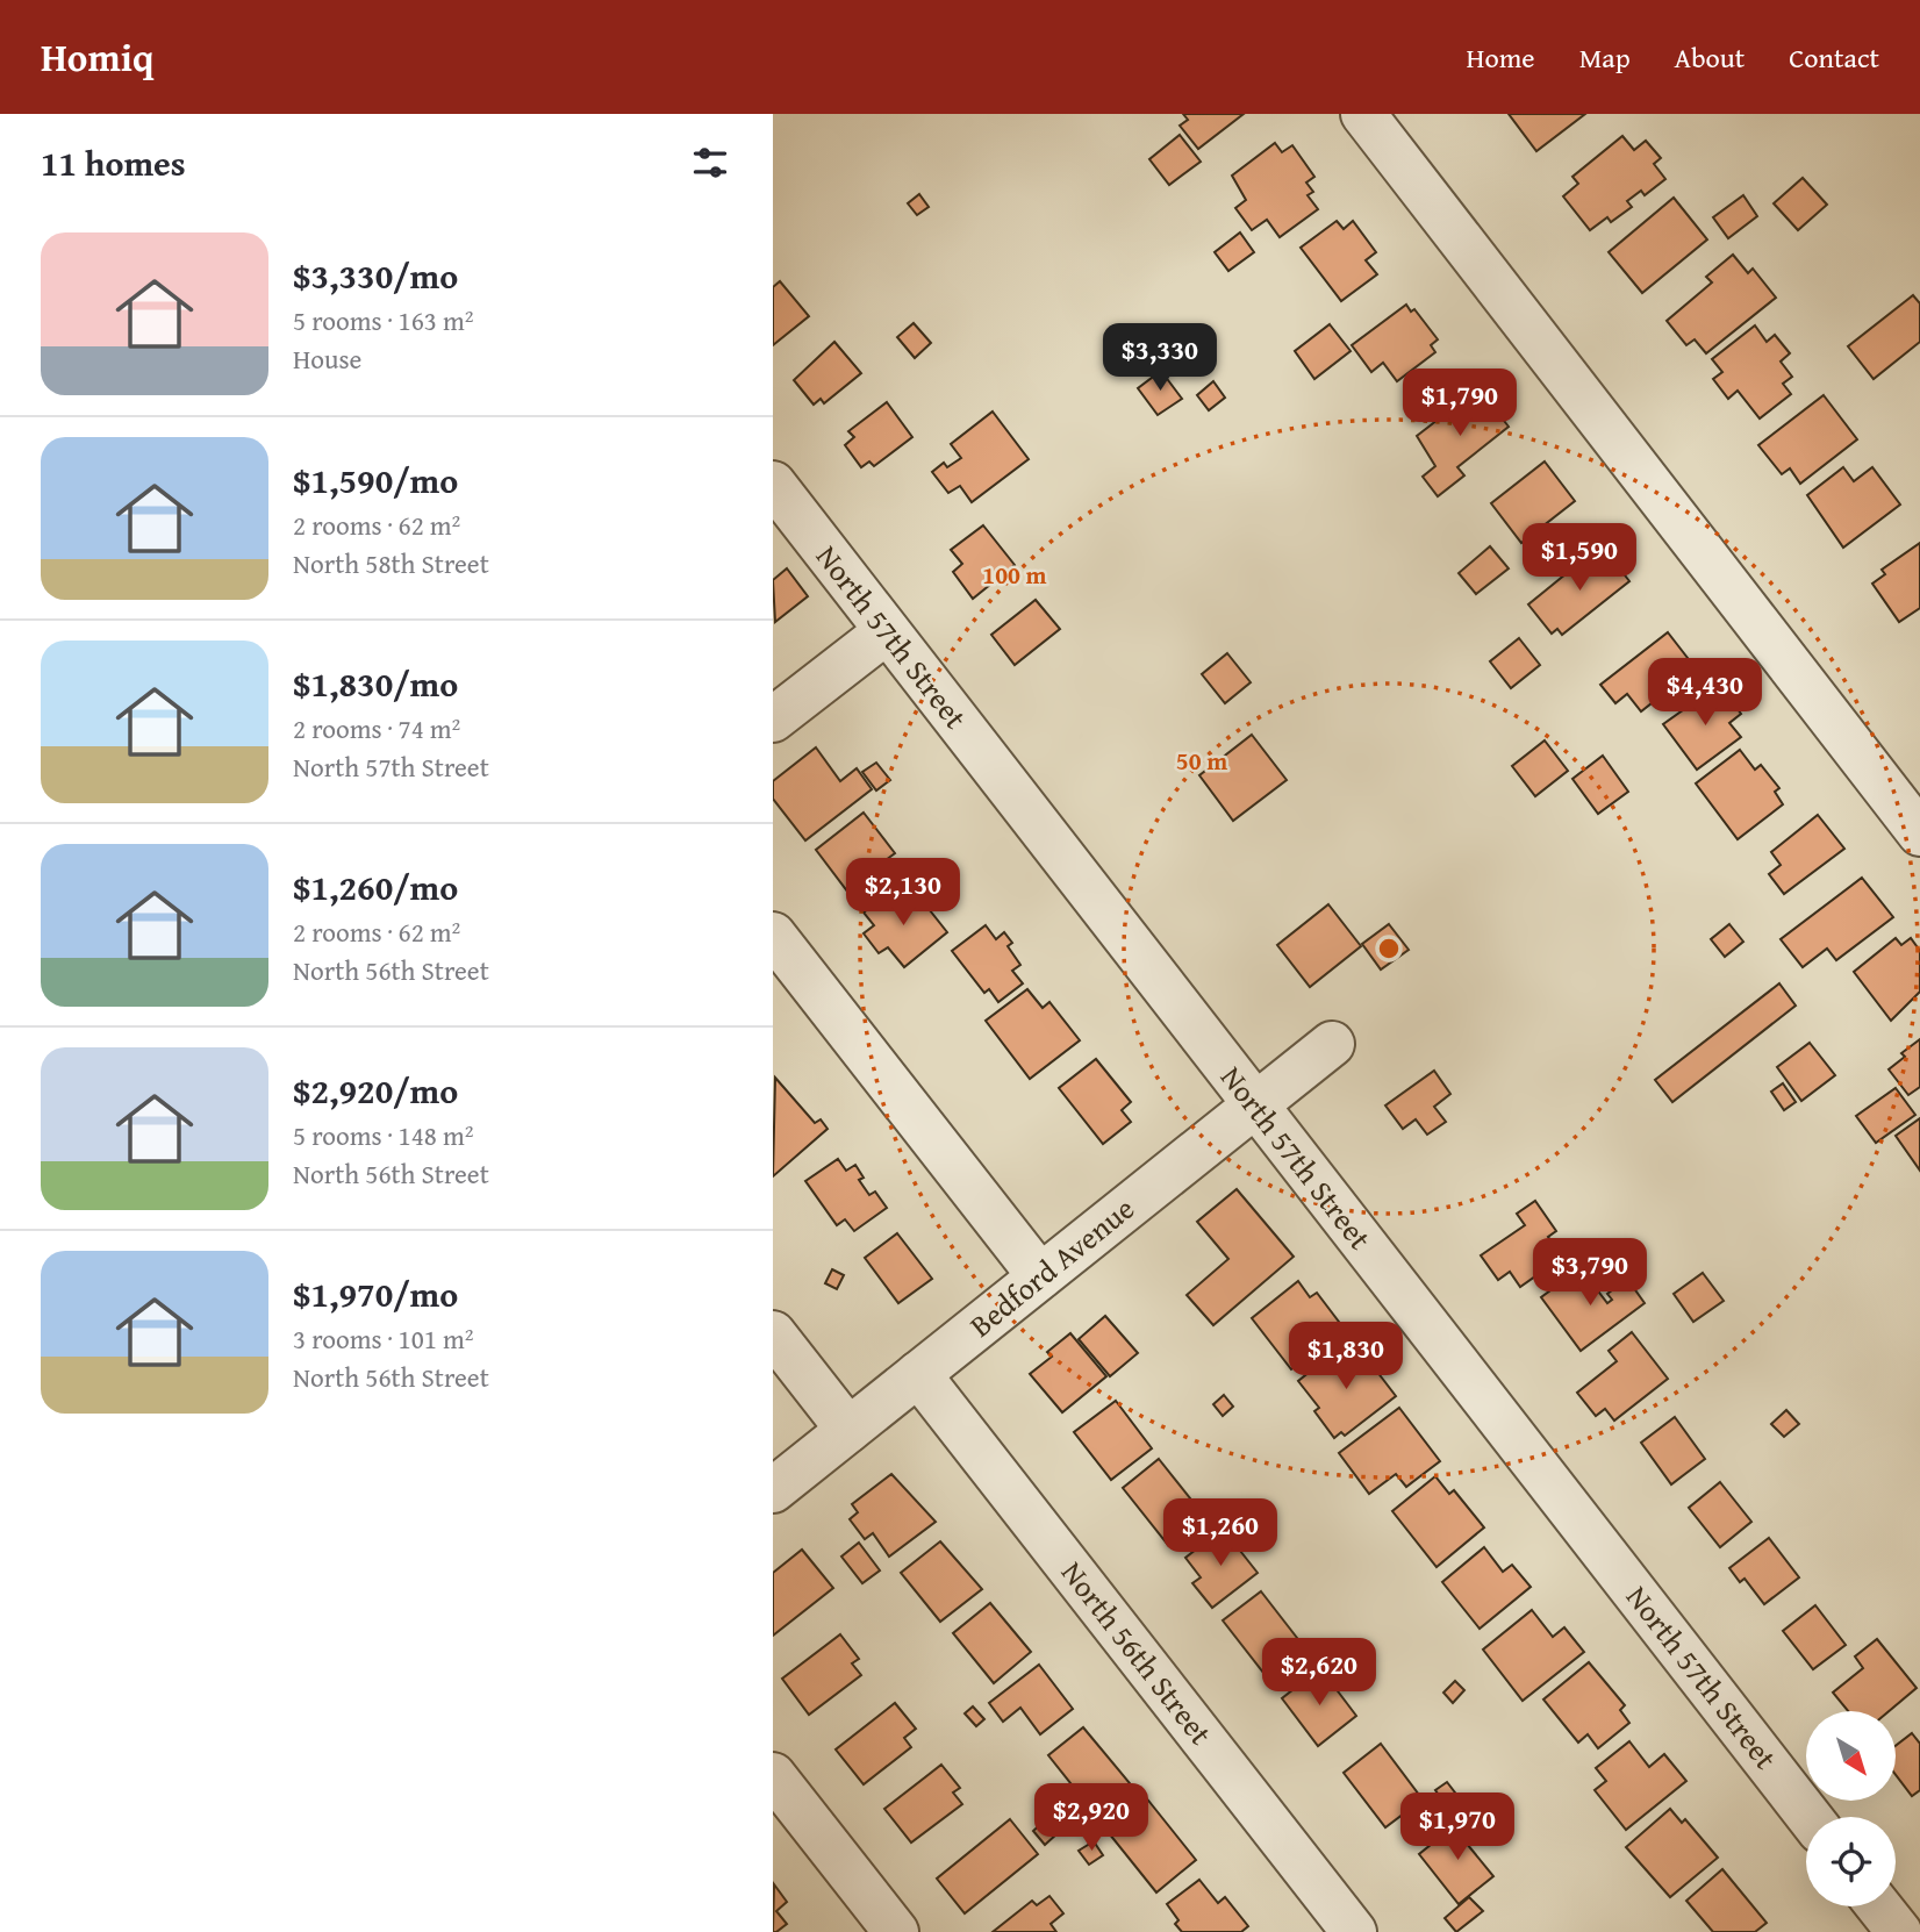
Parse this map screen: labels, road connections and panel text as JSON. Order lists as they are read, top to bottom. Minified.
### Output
{"streets":{"street":["North 57th Street","Bedford Avenue","North 56th Street"]},"crossings":[["North 57th Street","Bedford Avenue"],["Bedford Avenue","North 56th Street"]],"north":"bottom right","page":{"header":"Homiq","nav":["Home","Map","About","Contact"],"heading":"11 homes","list":[{"name":"$3,330/mo","note":"5 rooms · 163 m² · House"},{"name":"$1,590/mo","note":"2 rooms · 62 m² · North 58th Street"},{"name":"$1,830/mo","note":"2 rooms · 74 m² · North 57th Street"},{"name":"$1,260/mo","note":"2 rooms · 62 m² · North 56th Street"},{"name":"$2,920/mo","note":"5 rooms · 148 m² · North 56th Street"},{"name":"$1,970/mo","note":"3 rooms · 101 m² · North 56th Street"}],"price":["$3,330","$1,790","$1,590","$4,430","$2,130","$3,790","$1,830","$1,260","$2,620","$2,920","$1,970"]},"rings":["100 m","50 m"]}
